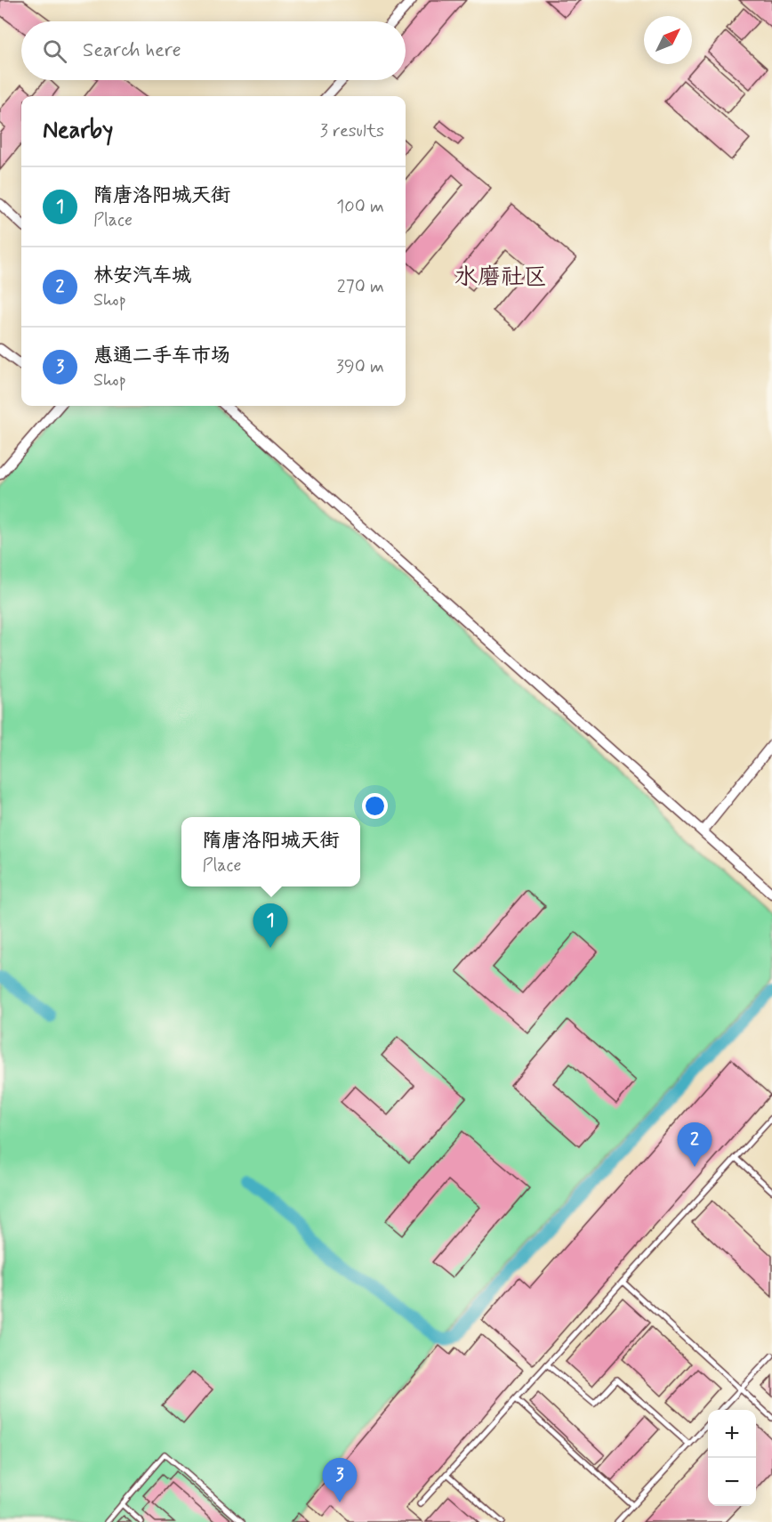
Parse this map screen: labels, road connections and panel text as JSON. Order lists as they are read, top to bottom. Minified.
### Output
{"districts":["水磨社区"],"north":"top right","page":{"search":"Search here","heading":["Nearby","3 results"],"list":[{"mark":"1","name":"隋唐洛阳城天街","note":"Place","value":"100 m"},{"mark":"2","name":"林安汽车城","note":"Shop","value":"270 m"},{"mark":"3","name":"惠通二手车市场","note":"Shop","value":"390 m"}],"popup":["隋唐洛阳城天街","Place"],"pins":["1","2","3"],"map_buttons":["+","−"]}}
